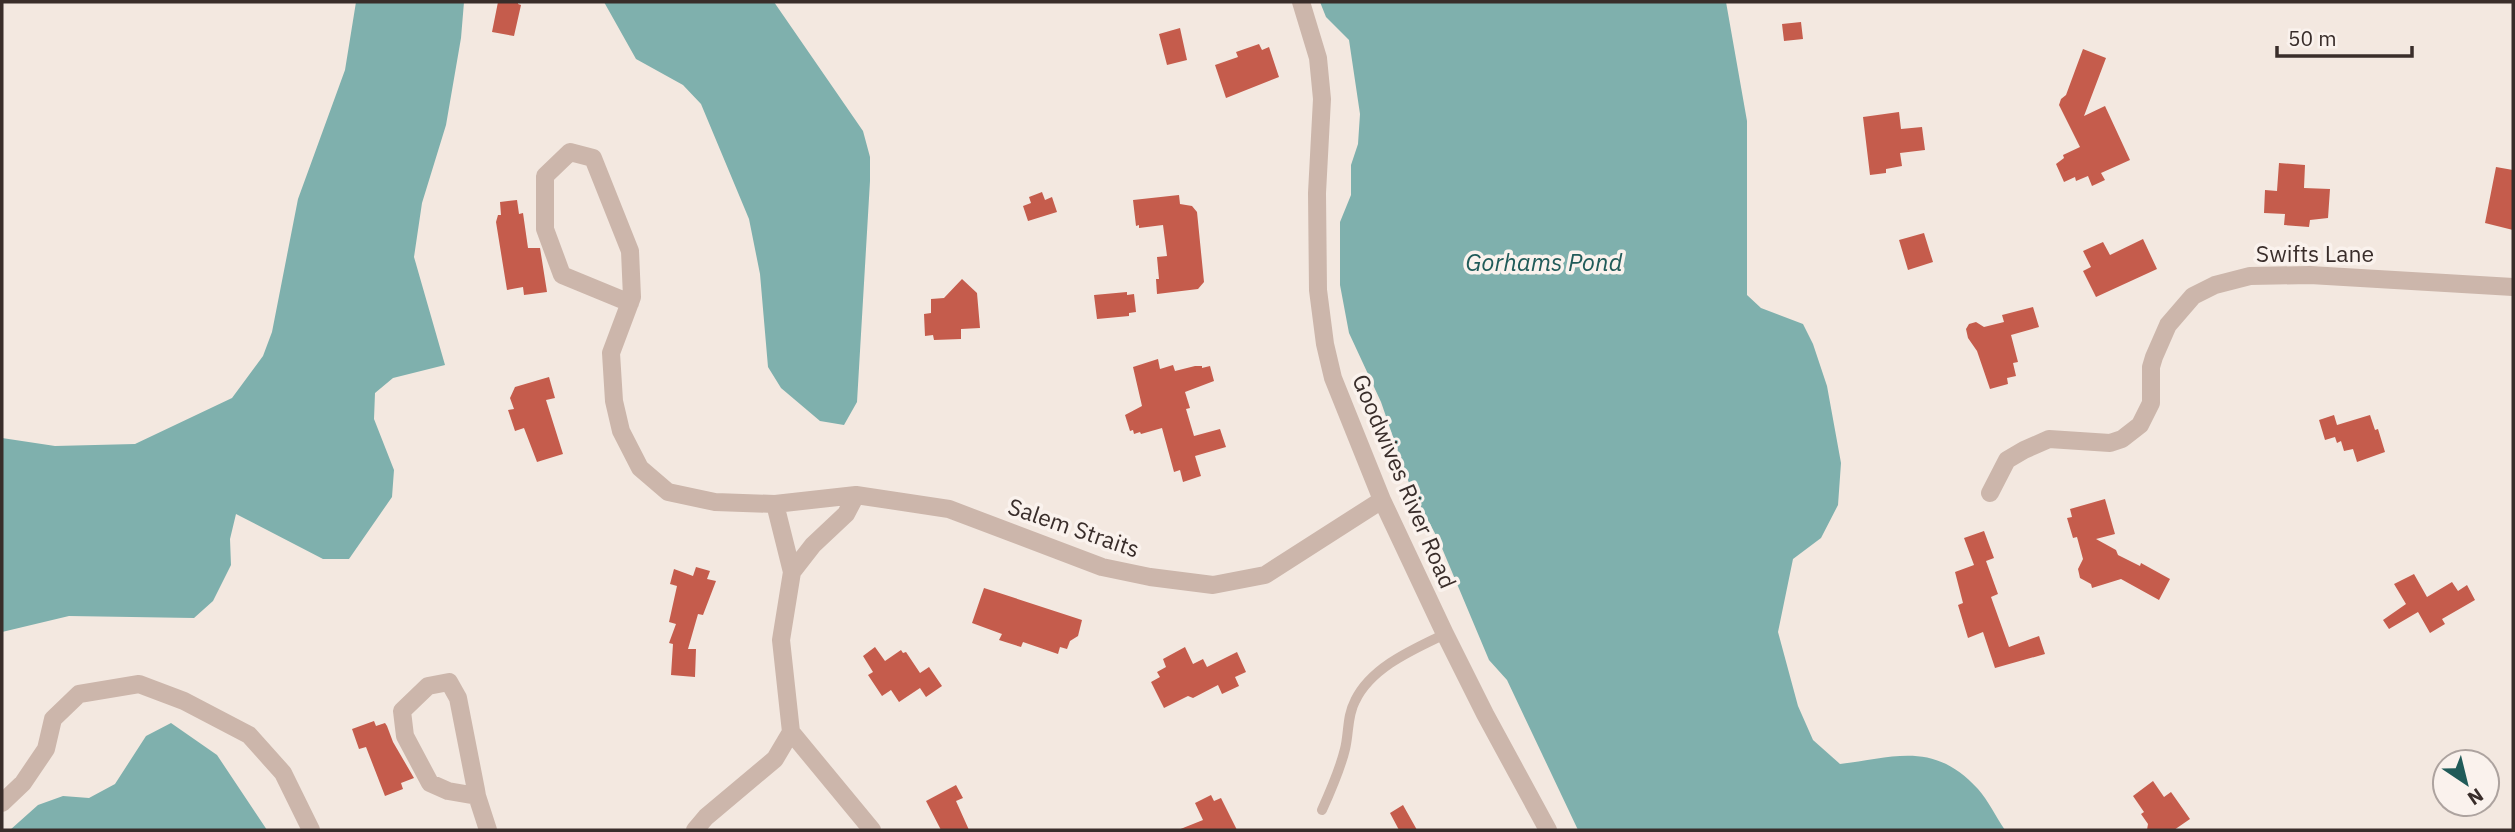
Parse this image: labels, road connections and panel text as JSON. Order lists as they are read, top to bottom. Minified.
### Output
{"streets":{"street":["Swifts Lane","Goodwives River Road","Salem Straits"]},"crossings":[["Goodwives River Road","Salem Straits"]],"water":["Gorhams Pond"],"scale_bar":"50 m","north":"bottom right"}
